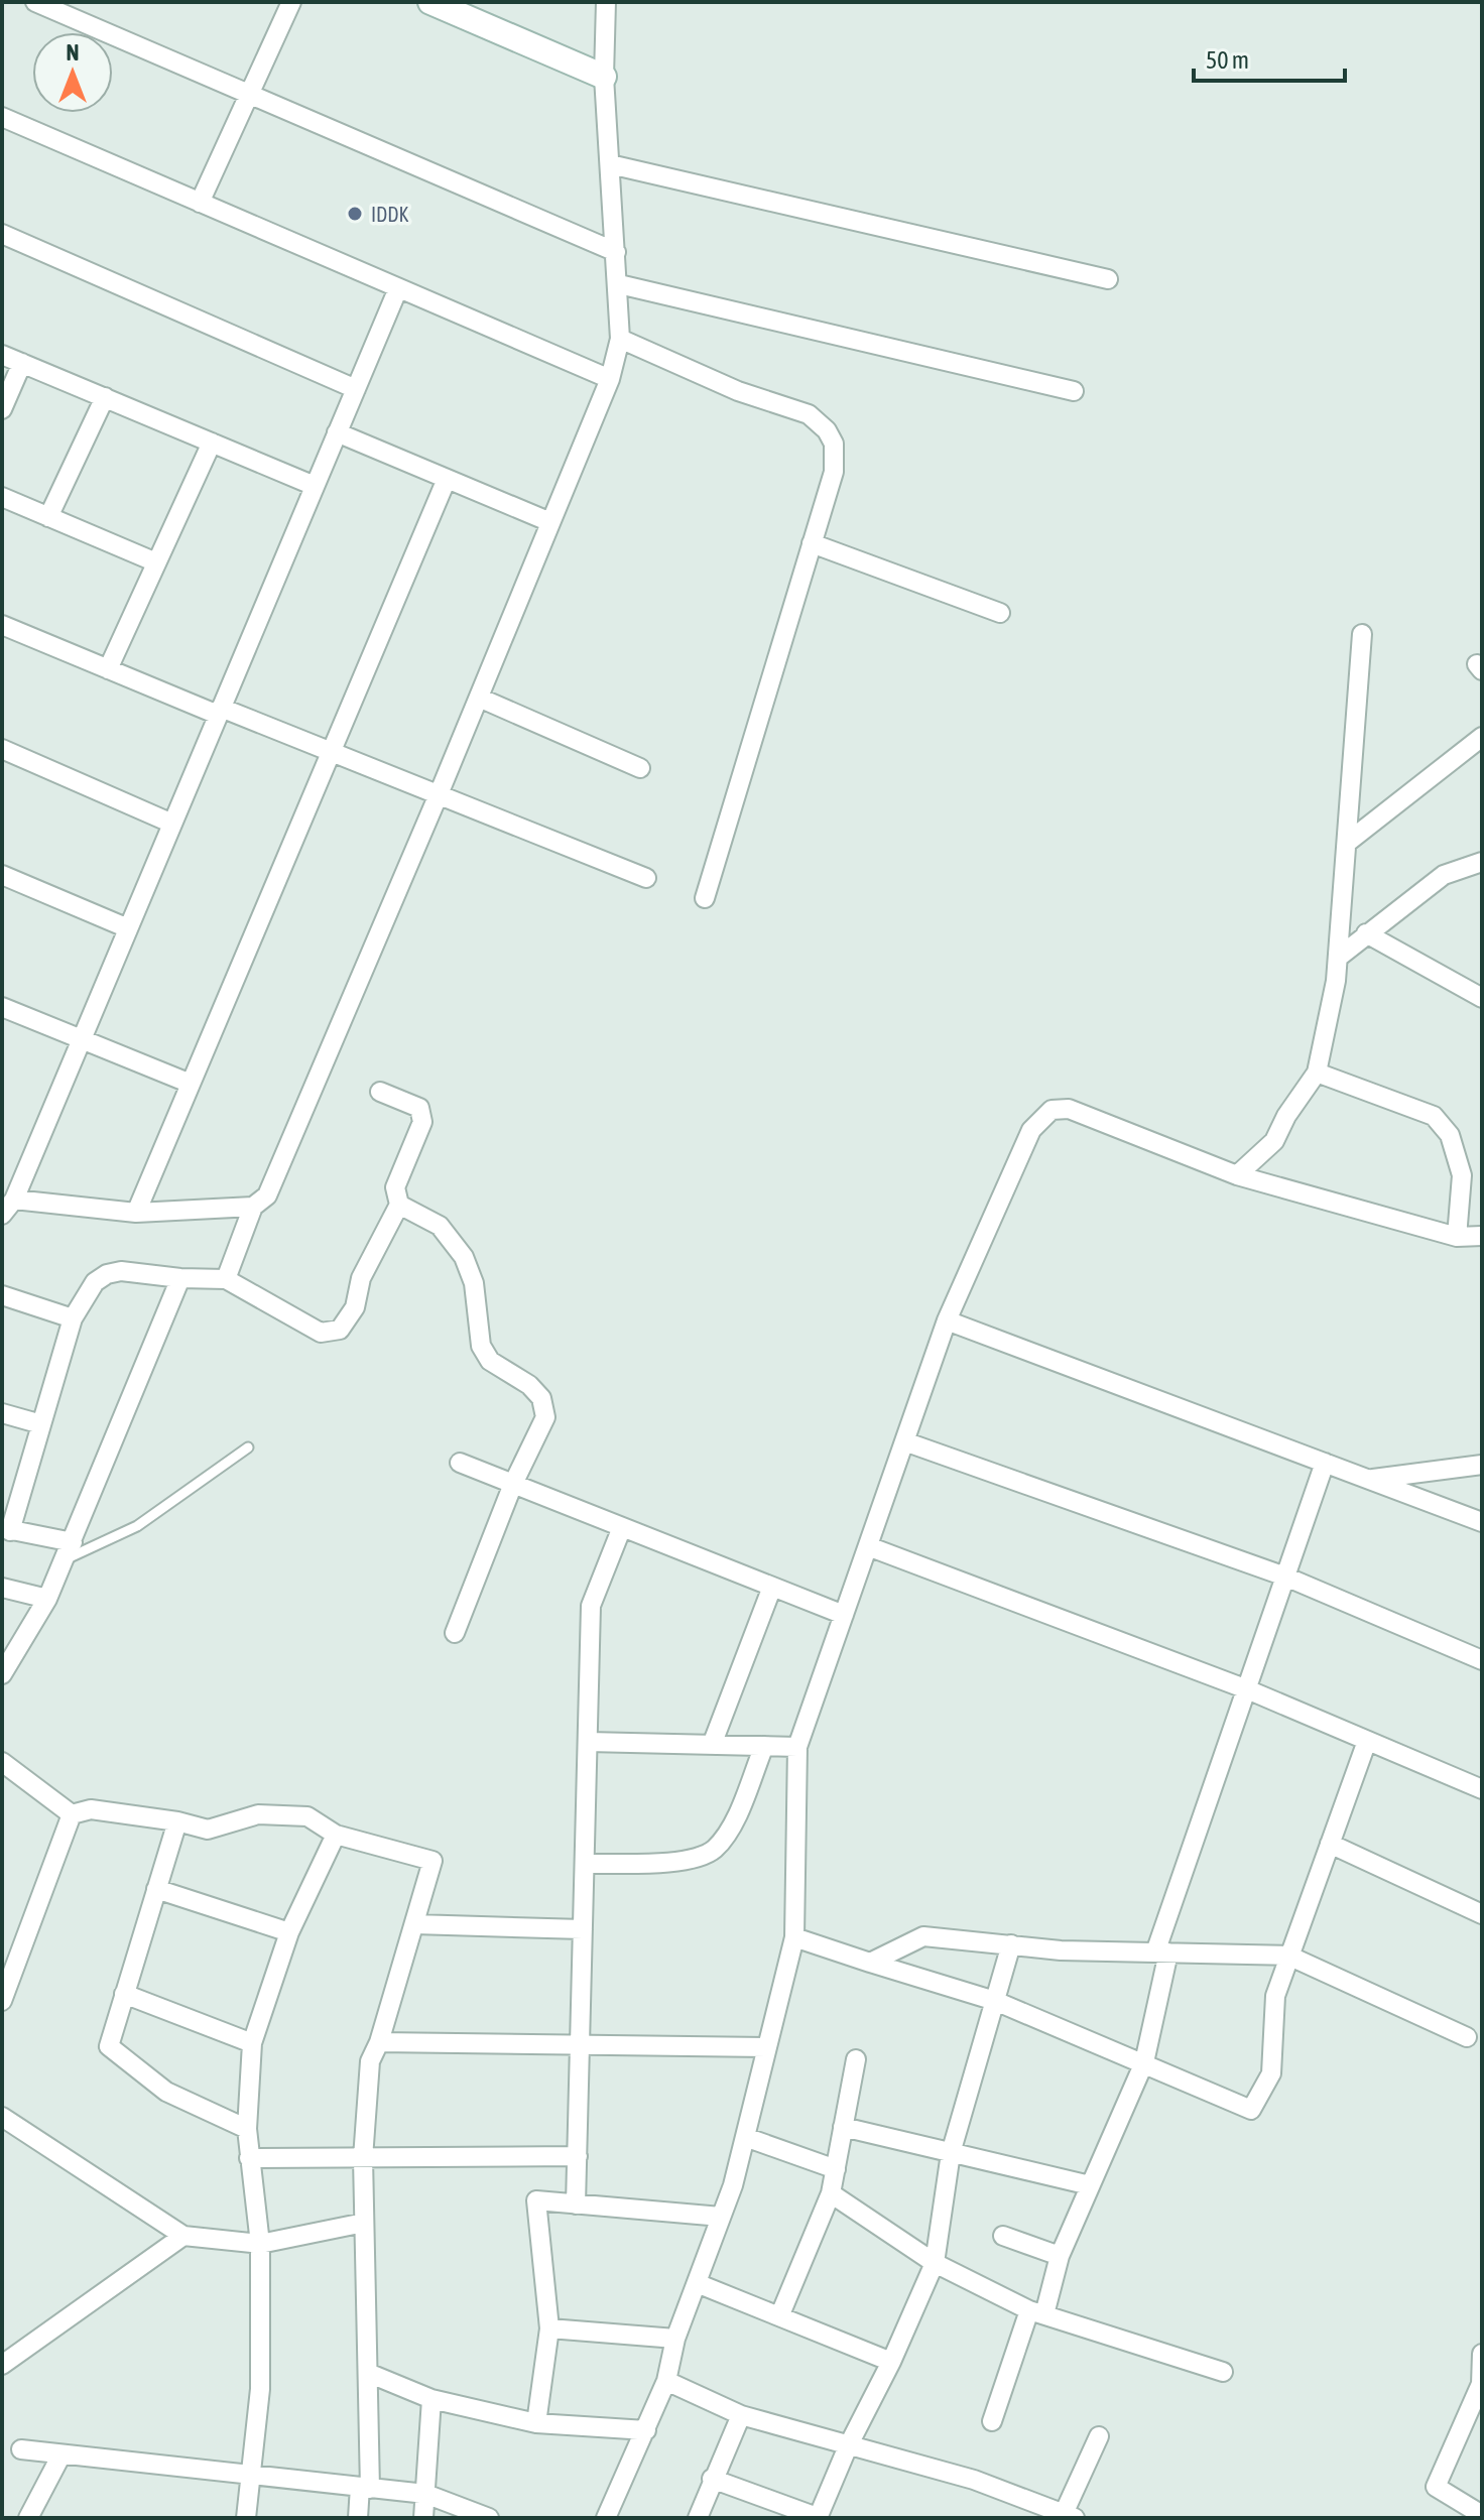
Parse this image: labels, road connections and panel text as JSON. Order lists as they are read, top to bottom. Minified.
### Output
{"places":["IDDK"],"scale_bar":"50 m","north":"top"}
